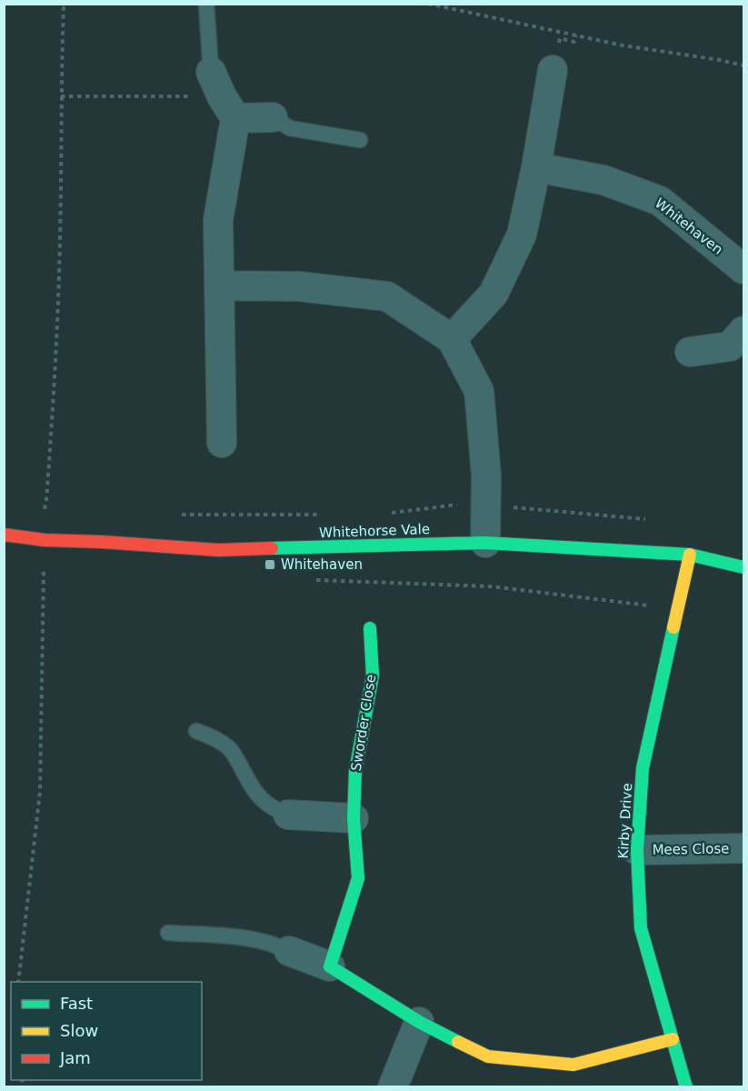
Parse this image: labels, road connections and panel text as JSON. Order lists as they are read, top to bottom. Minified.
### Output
{"streets":{"street":["Whitehaven","Whitehorse Vale","Sworder Close","Kirby Drive","Mees Close"]},"crossings":[["Whitehorse Vale","Kirby Drive"],["Kirby Drive","Mees Close"]],"places":{"transit":["Whitehaven"]},"legend":["Fast","Slow","Jam"]}
